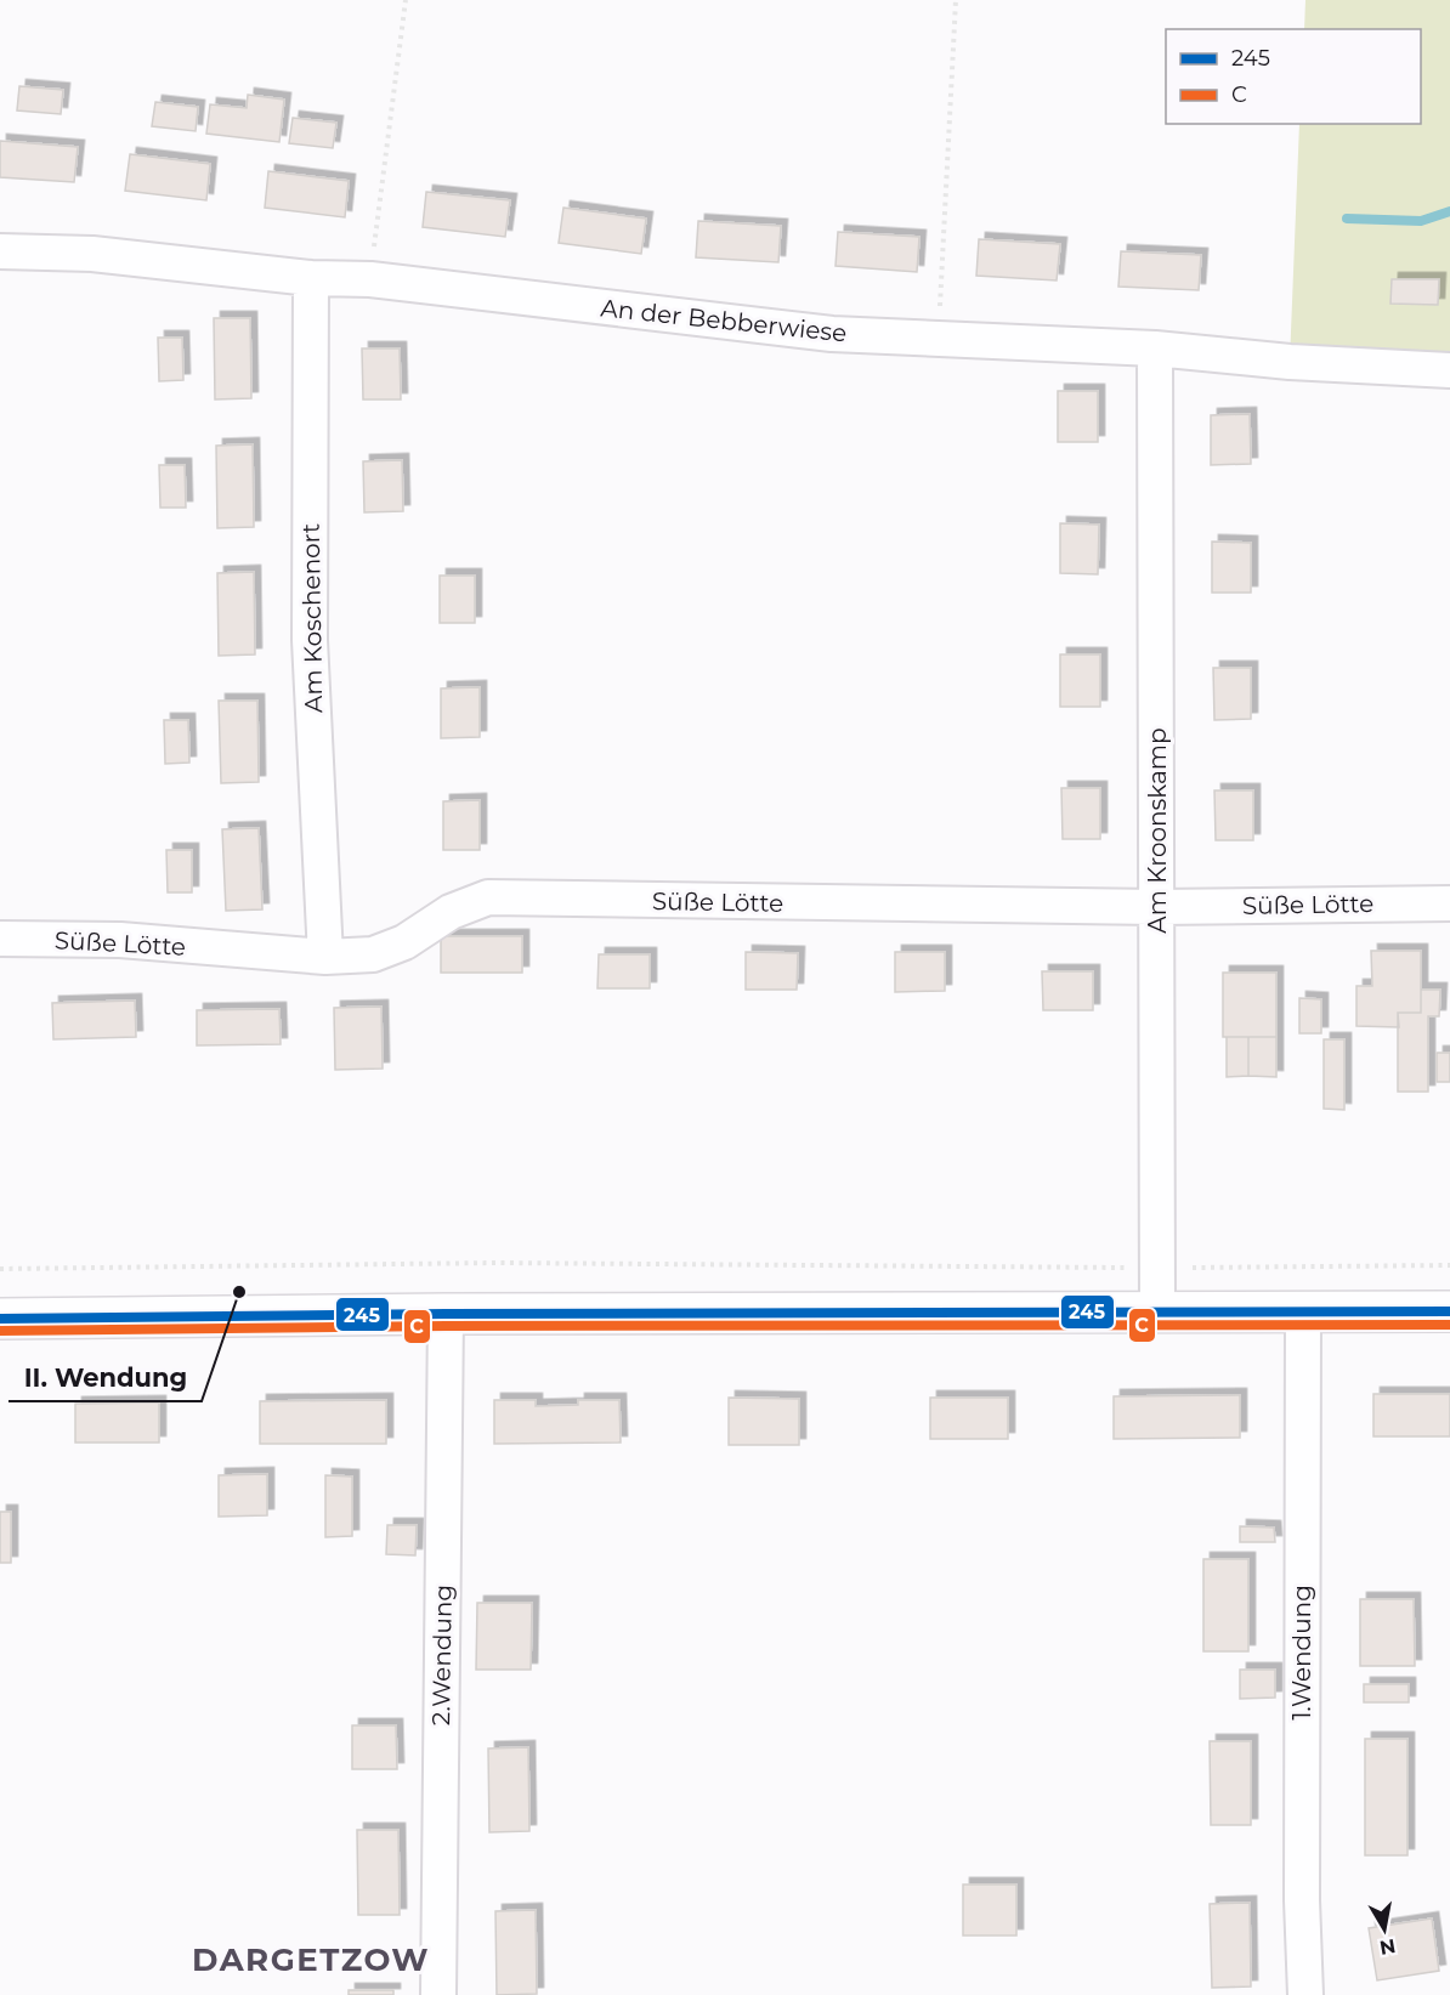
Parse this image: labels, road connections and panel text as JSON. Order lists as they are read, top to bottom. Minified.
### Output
{"streets":{"street":["An der Bebberwiese","Am Koschenort","Am Kroonskamp","Süße Lötte","1.Wendung","2.Wendung"]},"crossings":[["An der Bebberwiese","Am Koschenort"],["An der Bebberwiese","Am Kroonskamp"],["Am Koschenort","Süße Lötte"],["Am Kroonskamp","Süße Lötte"]],"districts":["DARGETZOW"],"places":["II. Wendung"],"lines":["transit line 245","transit line C"],"legend":["245","C"],"north":"bottom"}
